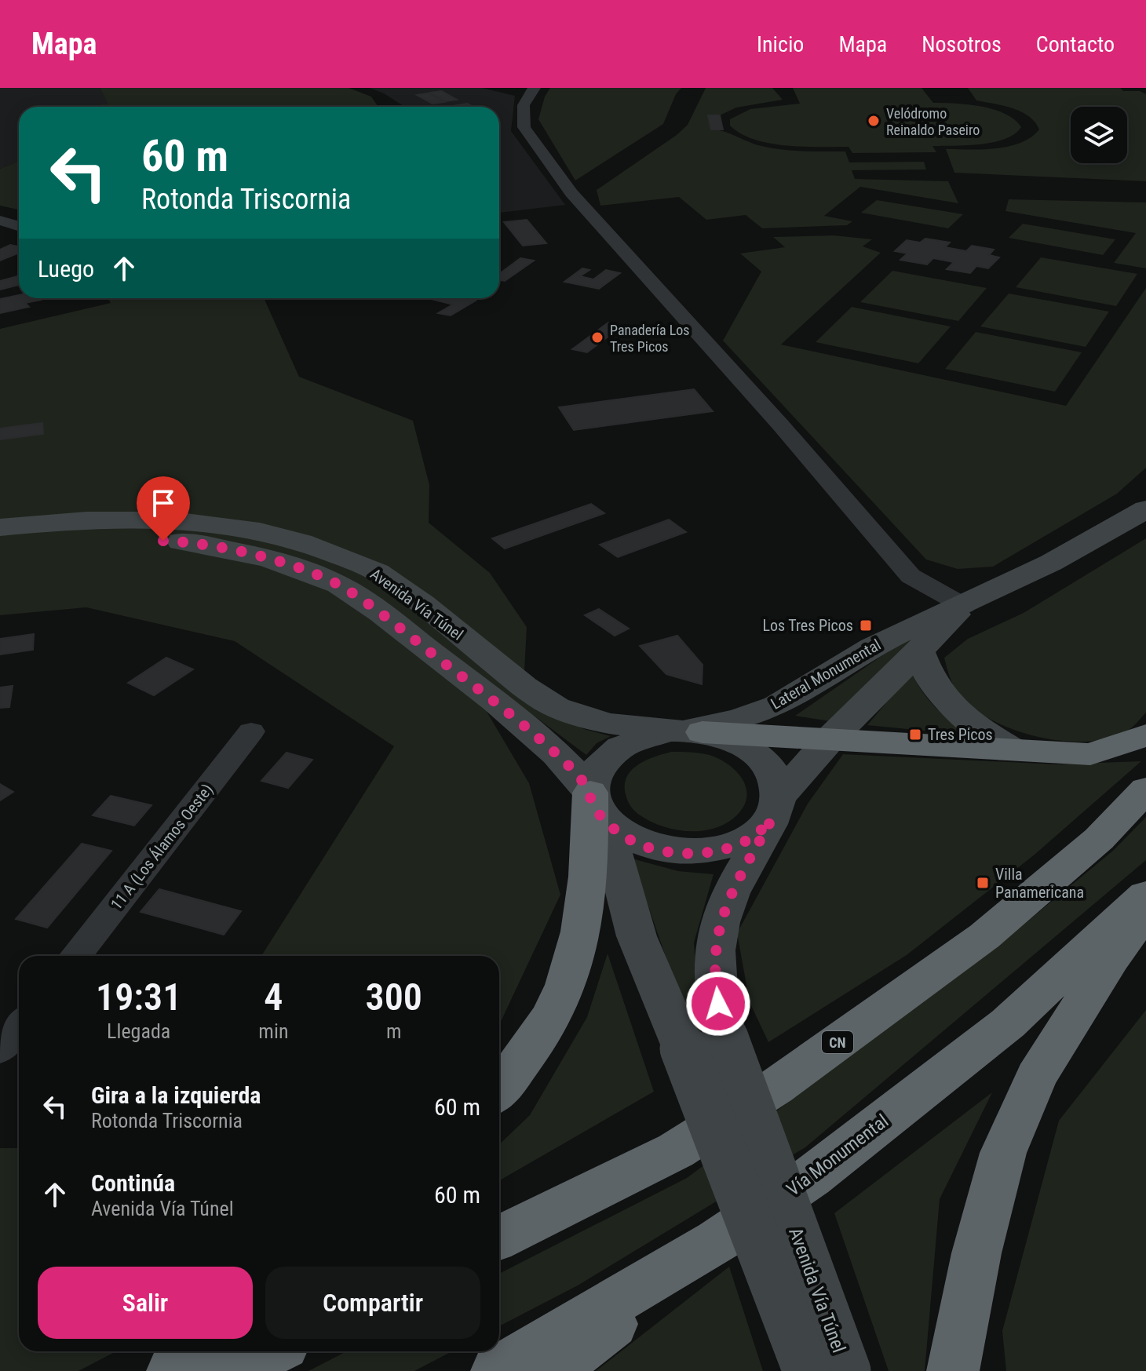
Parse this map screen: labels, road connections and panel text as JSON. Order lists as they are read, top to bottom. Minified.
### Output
{"streets":{"highway":["CN","Vía Monumental"],"main road":["Avenida Vía Túnel","Lateral Monumental"],"street":["11 A (Los Álamos Oeste)"]},"crossings":[["Avenida Vía Túnel","Lateral Monumental"]],"places":{"other":["Velódromo Reinaldo Paseiro","Panadería Los Tres Picos"],"transit":["Los Tres Picos","Tres Picos","Villa Panamericana"]},"page":{"header":"Mapa","nav":["Inicio","Mapa","Nosotros","Contacto"],"turn":["60 m","Rotonda Triscornia"],"then":"Luego","eta":["19:31","Llegada","4","min","300","m"],"list":[{"name":"Gira a la izquierda","note":"Rotonda Triscornia","value":"60 m"},{"name":"Continúa","note":"Avenida Vía Túnel","value":"60 m"}],"buttons":["Salir","Compartir"]}}
